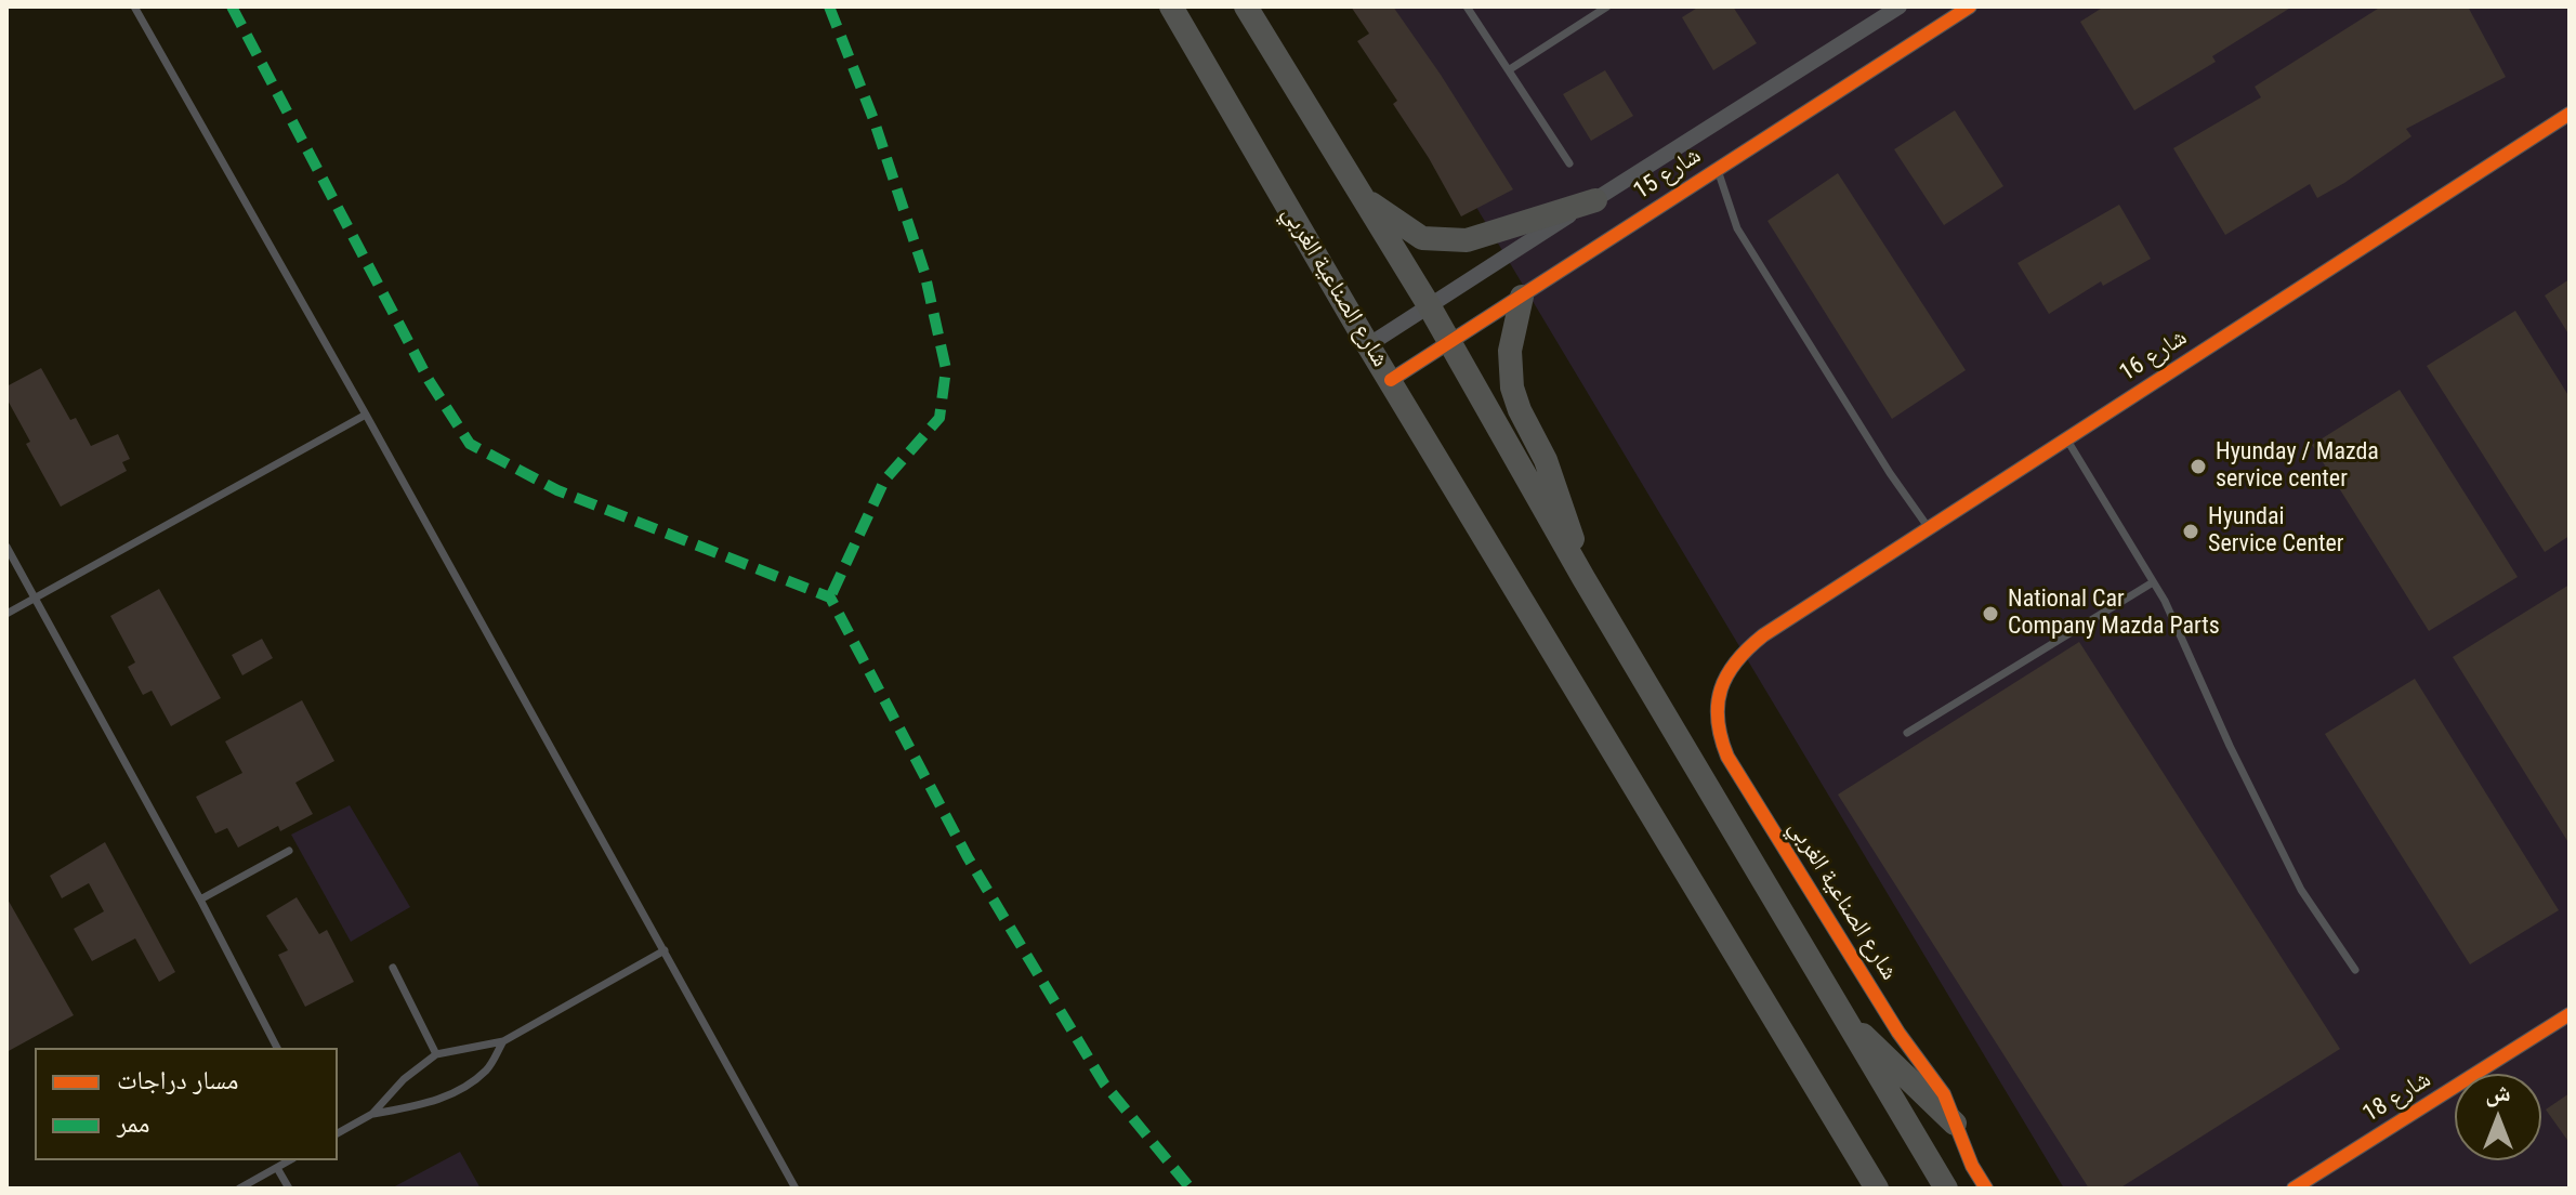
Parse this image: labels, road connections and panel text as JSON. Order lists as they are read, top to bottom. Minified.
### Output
{"streets":{"main road":["شارع الصناعية الغربي"],"street":["شارع 15","شارع 16","شارع 18"]},"crossings":[["شارع 15","شارع الصناعية الغربي"],["شارع الصناعية الغربي","شارع 16"]],"places":["Hyunday / Mazda service center","Hyundai Service Center","National Car Company Mazda Parts"],"legend":["مسار دراجات","ممر"],"north":"top"}
